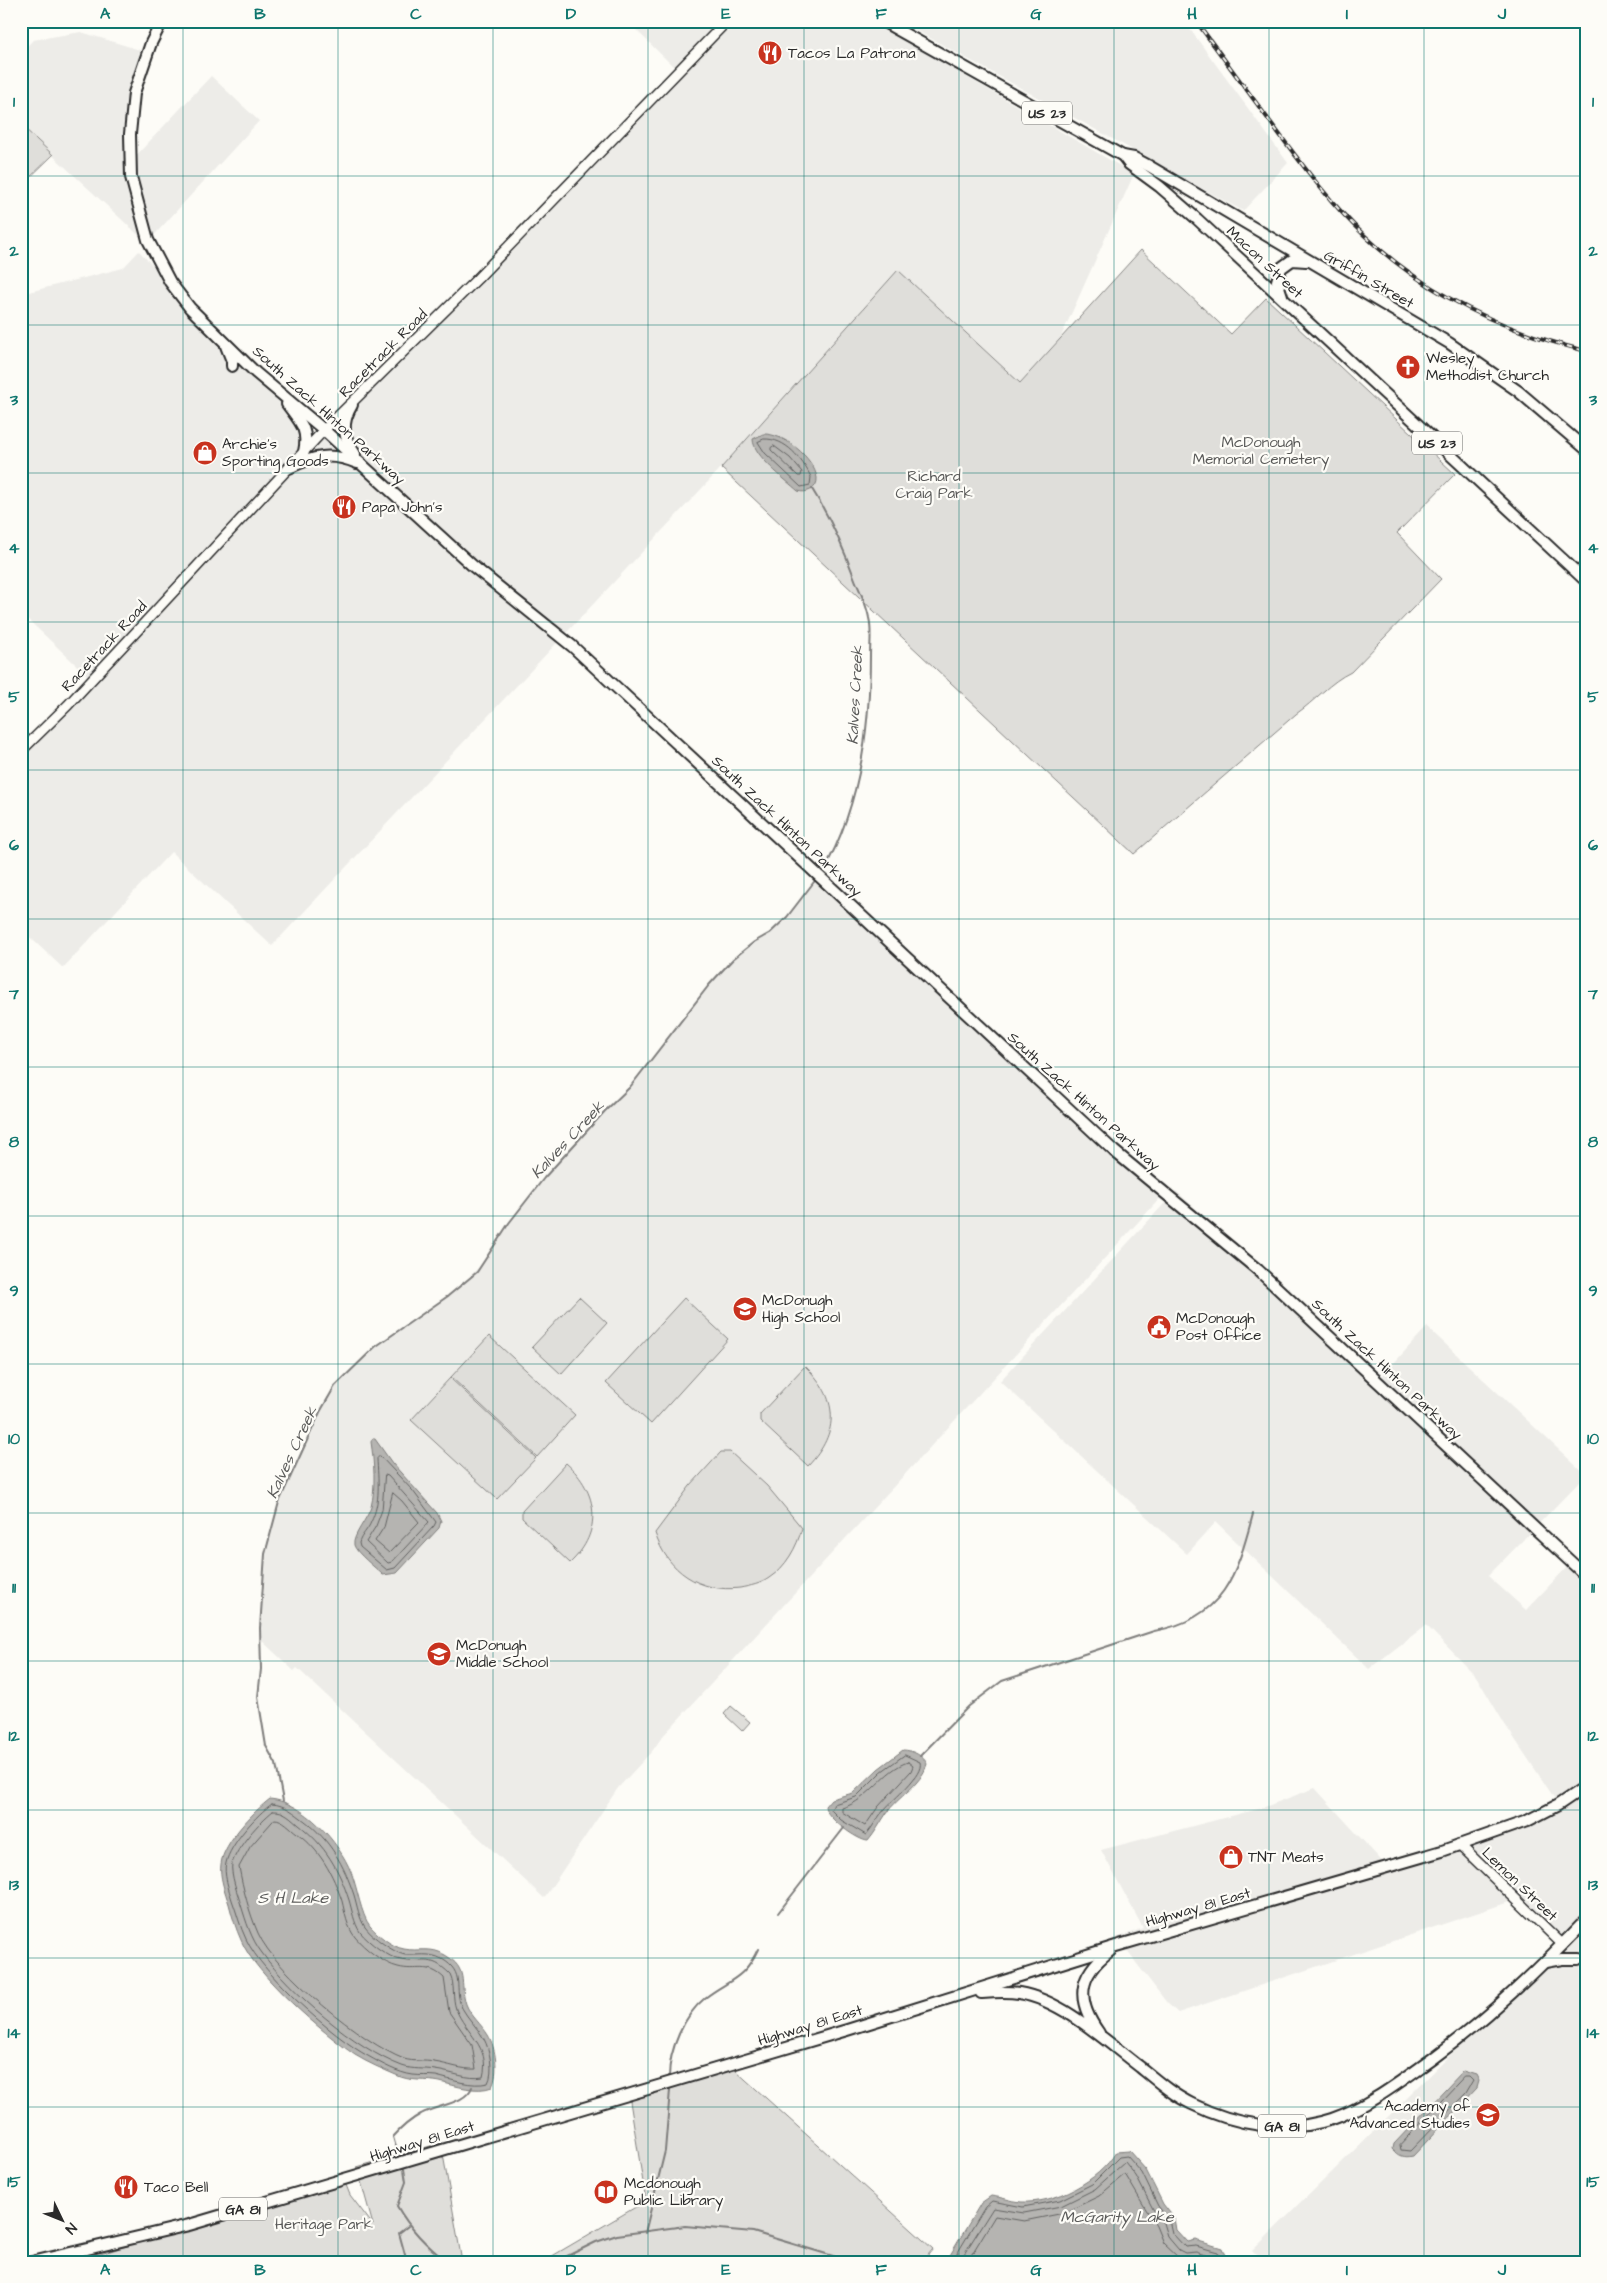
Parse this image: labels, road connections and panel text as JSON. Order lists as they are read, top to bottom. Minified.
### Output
{"streets":{"main road":["US 23","Macon Street","Griffin Street","South Zack Hinton Parkway","Highway 81 East","GA 81"],"street":["Racetrack Road","Lemon Street"]},"crossings":[["Macon Street","Griffin Street"],["Racetrack Road","South Zack Hinton Parkway"],["Lemon Street","Highway 81 East"],["Lemon Street","GA 81"],["Highway 81 East","GA 81"]],"water":["Kalves Creek","S H Lake","McGarity Lake"],"parks":["McDonough Memorial Cemetery","Richard Craig Park","Heritage Park"],"places":{"restaurant":["Tacos La Patrona","Papa John's","Taco Bell"],"church":["Wesley Methodist Church"],"shop":["Archie's Sporting Goods","TNT Meats"],"school or university":["McDonugh High School","McDonugh Middle School","Academy of Advanced Studies"],"public building":["McDonough Post Office"],"library":["Mcdonough Public Library"]},"north":"bottom right","grid":{"columns":["A","B","C","D","E","F","G","H","I","J"],"rows":["1","2","3","4","5","6","7","8","9","10","11","12","13","14","15"]}}
